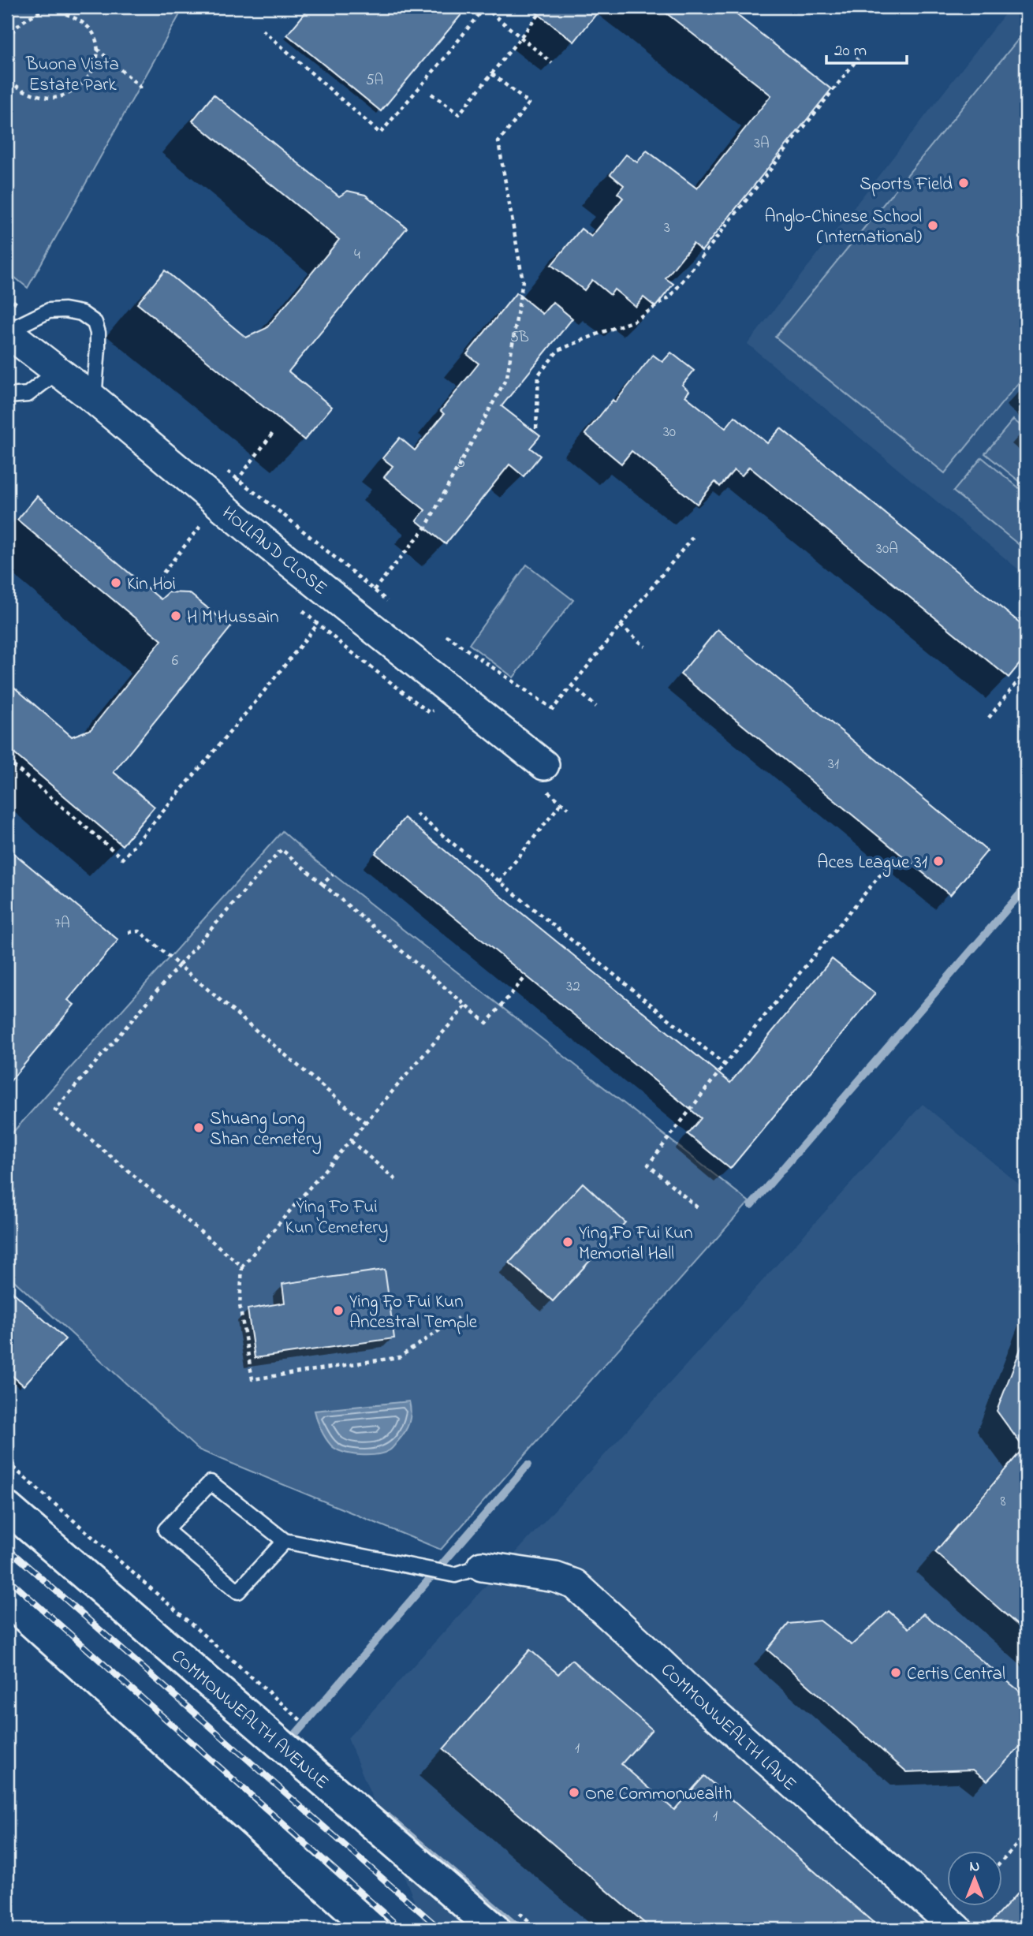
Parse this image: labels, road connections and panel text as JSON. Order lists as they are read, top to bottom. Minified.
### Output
{"streets":{"main road":["COMMONWEALTH AVENUE"],"street":["HOLLAND CLOSE","COMMONWEALTH LANE"]},"parks":["Buona Vista Estate Park","Ying Fo Fui Kun Cemetery"],"places":["Sports Field","Anglo-Chinese School (International)","Kin Hoi","H M Hussain","Aces League 31","Shuang Long Shan cemetery","Ying Fo Fui Kun Memorial Hall","Ying Fo Fui Kun Ancestral Temple","Certis Central","One Commonwealth"],"house_numbers":["5A","3A","3","4","5B","30","5","30A","6","31","7A","32","8","1","1"],"scale_bar":"20 m","north":"top"}
